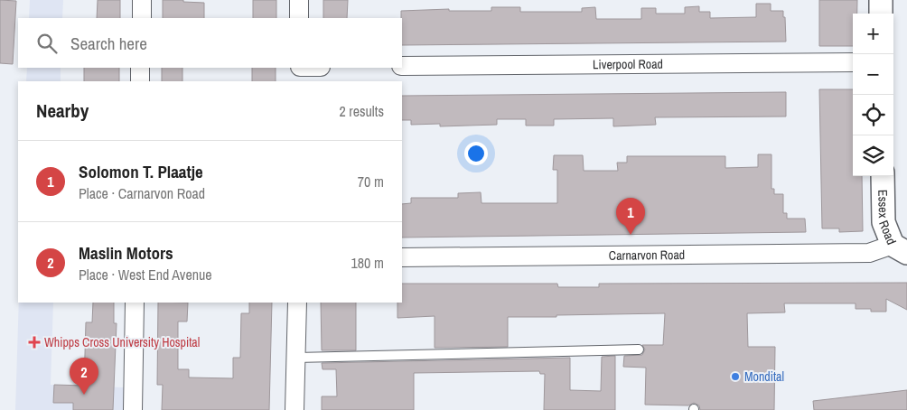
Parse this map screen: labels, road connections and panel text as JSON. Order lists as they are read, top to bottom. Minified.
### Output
{"streets":{"street":["Liverpool Road","Essex Road","Carnarvon Road"]},"crossings":[["Essex Road","Carnarvon Road"]],"places":{"health":["Whipps Cross University Hospital"],"other":["Mondital"]},"page":{"map_buttons":["+","−"],"search":"Search here","heading":["Nearby","2 results"],"list":[{"mark":"1","name":"Solomon T. Plaatje","note":"Place · Carnarvon Road","value":"70 m"},{"mark":"2","name":"Maslin Motors","note":"Place · West End Avenue","value":"180 m"}],"pins":["1","2"]}}
